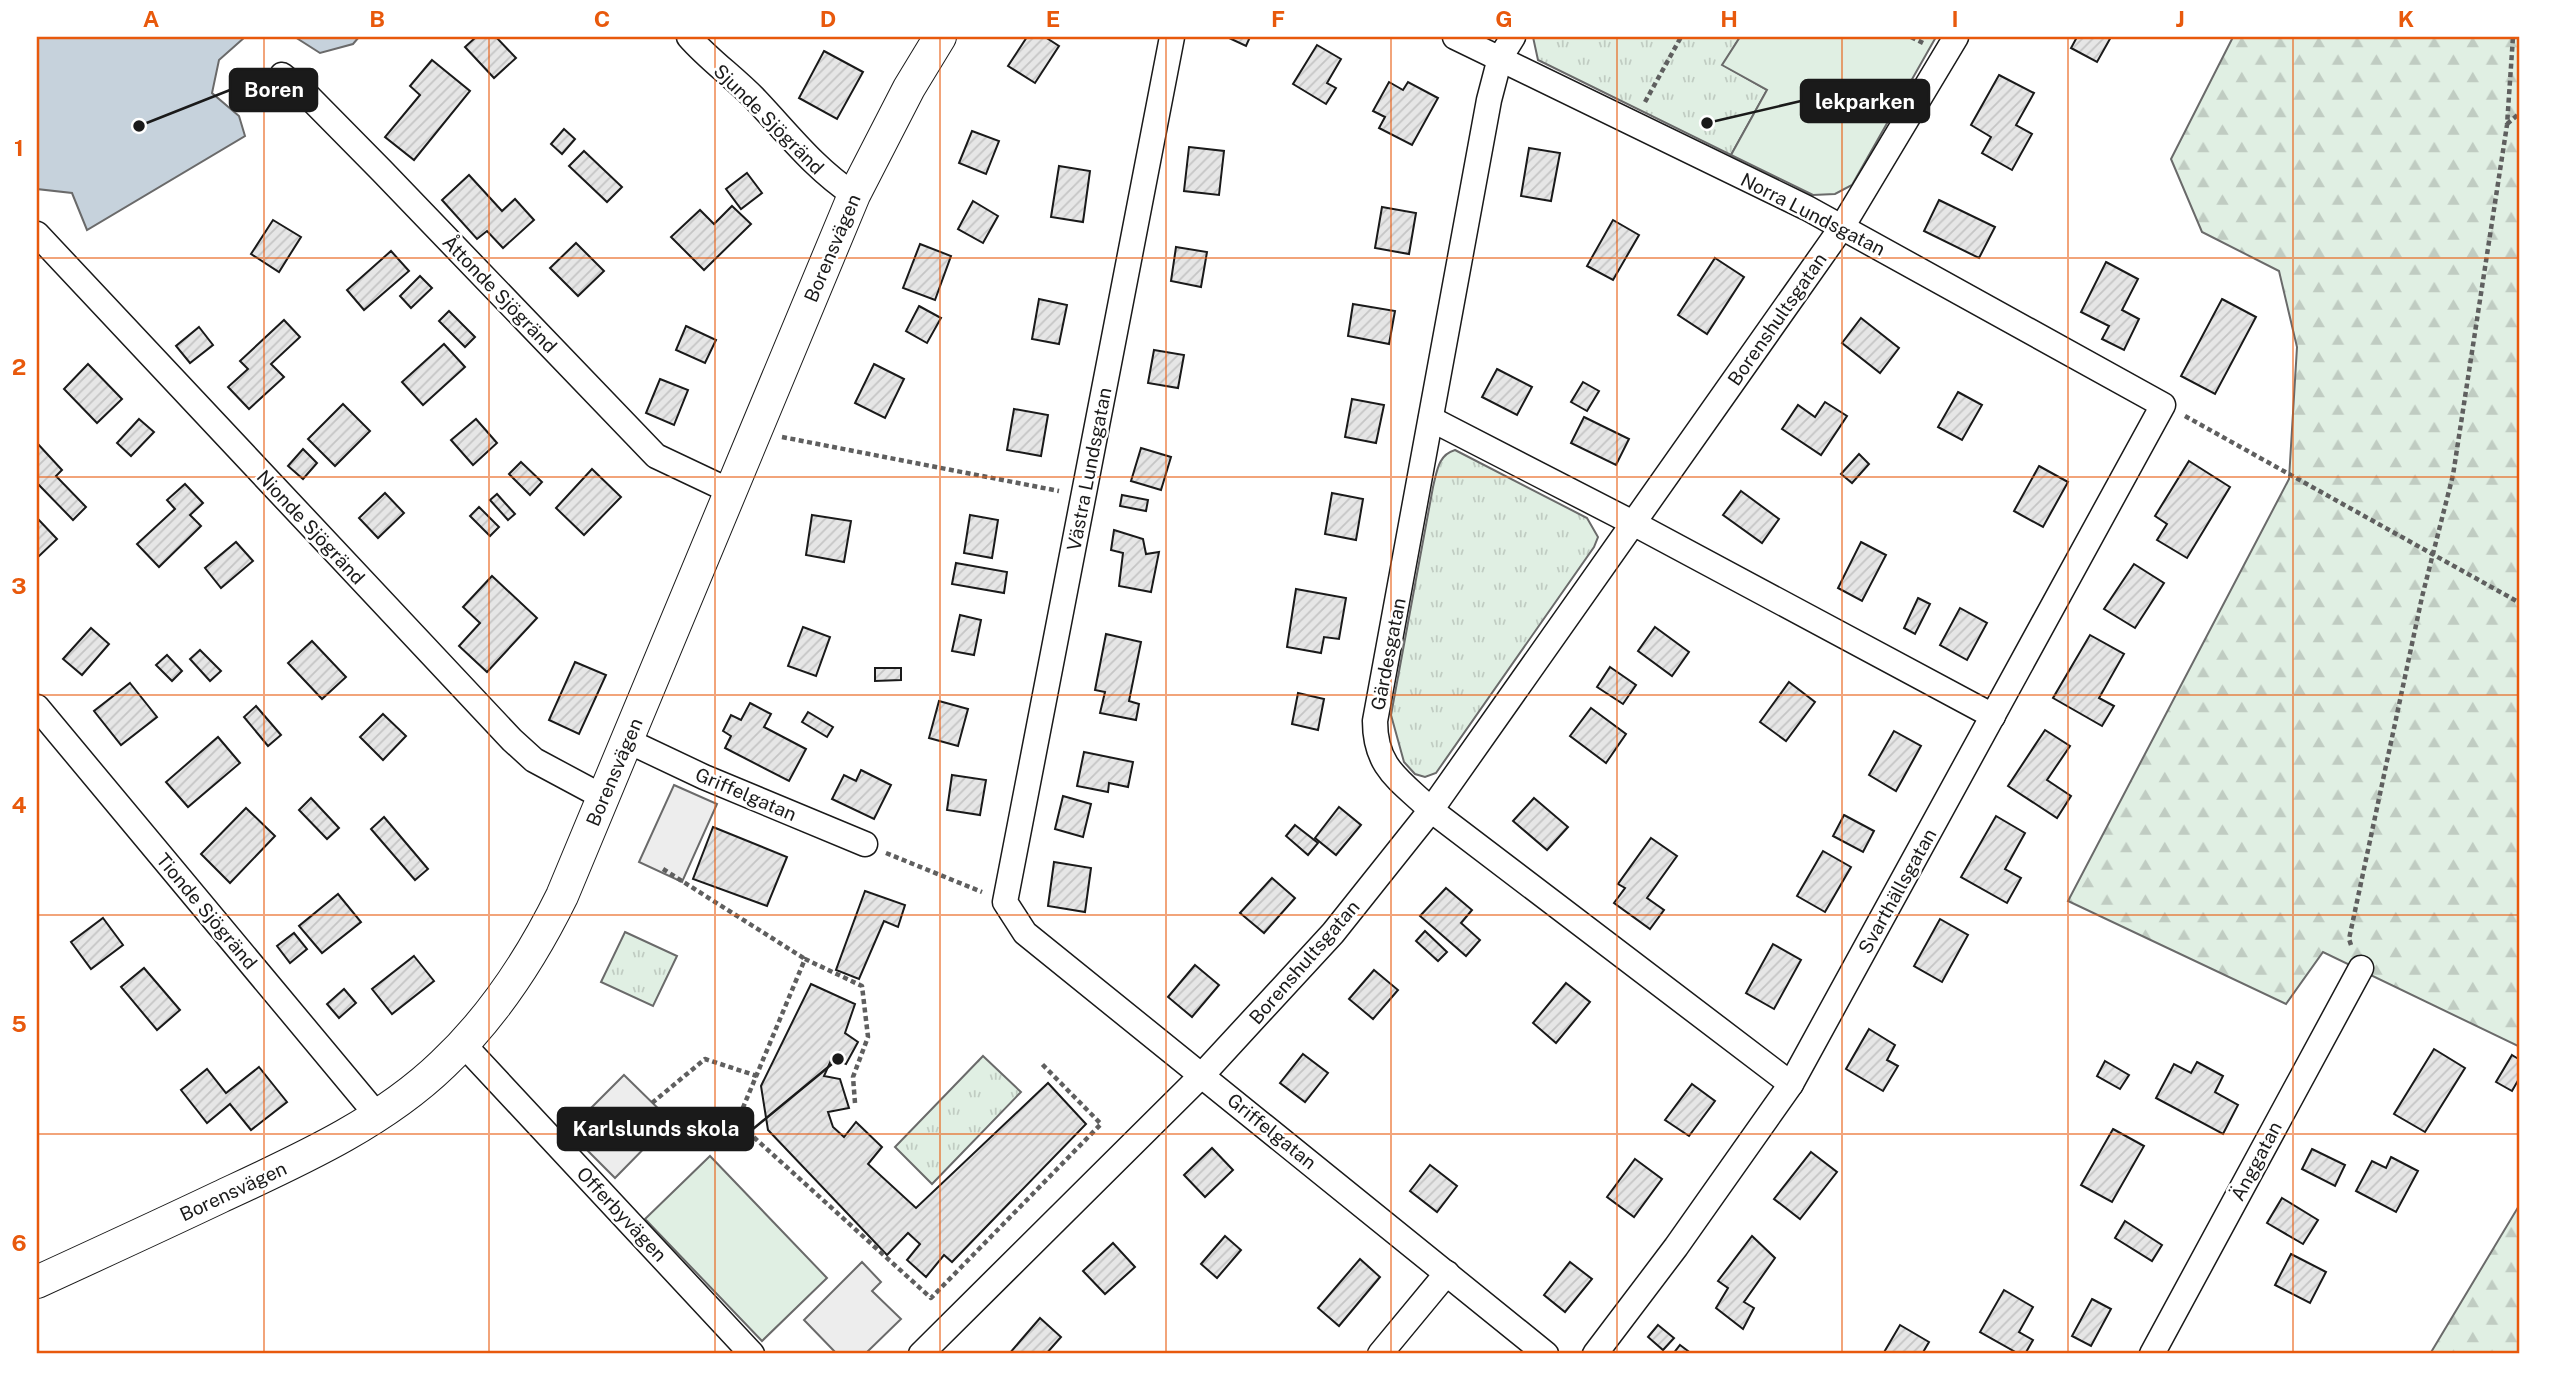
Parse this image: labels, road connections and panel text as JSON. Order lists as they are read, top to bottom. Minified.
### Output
{"streets":{"street":["Sjunde Sjögränd","Norra Lundsgatan","Borensvägen","Åttonde Sjögränd","Borenshultsgatan","Västra Lundsgatan","Nionde Sjögränd","Gärdesgatan","Griffelgatan","Svarthällsgatan","Tionde Sjögränd","Änggatan","Offerbyvägen"]},"crossings":[["Sjunde Sjögränd","Borensvägen"],["Norra Lundsgatan","Borenshultsgatan"],["Norra Lundsgatan","Gärdesgatan"],["Norra Lundsgatan","Svarthällsgatan"],["Borensvägen","Åttonde Sjögränd"],["Borensvägen","Nionde Sjögränd"],["Borensvägen","Griffelgatan"],["Borensvägen","Tionde Sjögränd"],["Borensvägen","Offerbyvägen"],["Borenshultsgatan","Gärdesgatan"],["Borenshultsgatan","Griffelgatan"],["Västra Lundsgatan","Griffelgatan"],["Gärdesgatan","Svarthällsgatan"]],"places":["lekparken","Boren","Karlslunds skola"],"grid":{"columns":["A","B","C","D","E","F","G","H","I","J","K"],"rows":["1","2","3","4","5","6"]}}
